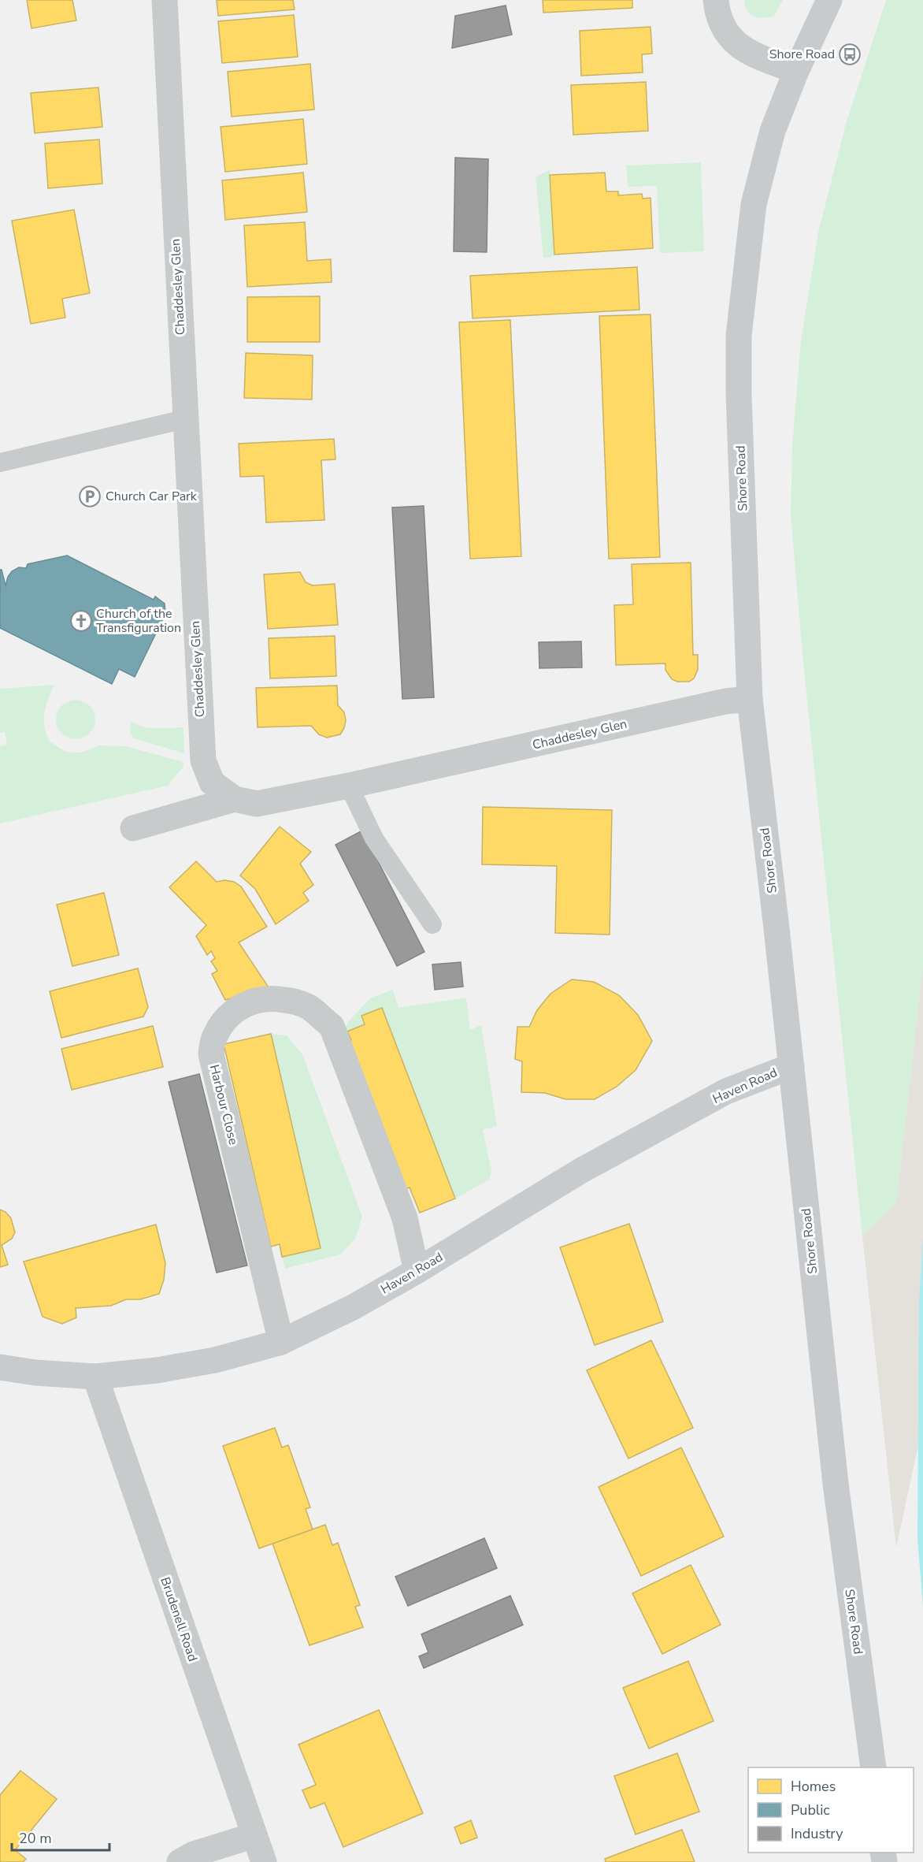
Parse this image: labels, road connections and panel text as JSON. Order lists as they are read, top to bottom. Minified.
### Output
{"streets":{"main road":["Shore Road","Haven Road"],"street":["Chaddesley Glen","Harbour Close","Brudenell Road"]},"crossings":[["Chaddesley Glen","Shore Road"],["Shore Road","Haven Road"],["Haven Road","Harbour Close"],["Haven Road","Brudenell Road"]],"places":{"bus stop":["Shore Road"],"parking":["Church Car Park"],"church":["Church of the Transfiguration"]},"legend":["Homes","Public","Industry"],"scale_bar":"20 m"}
